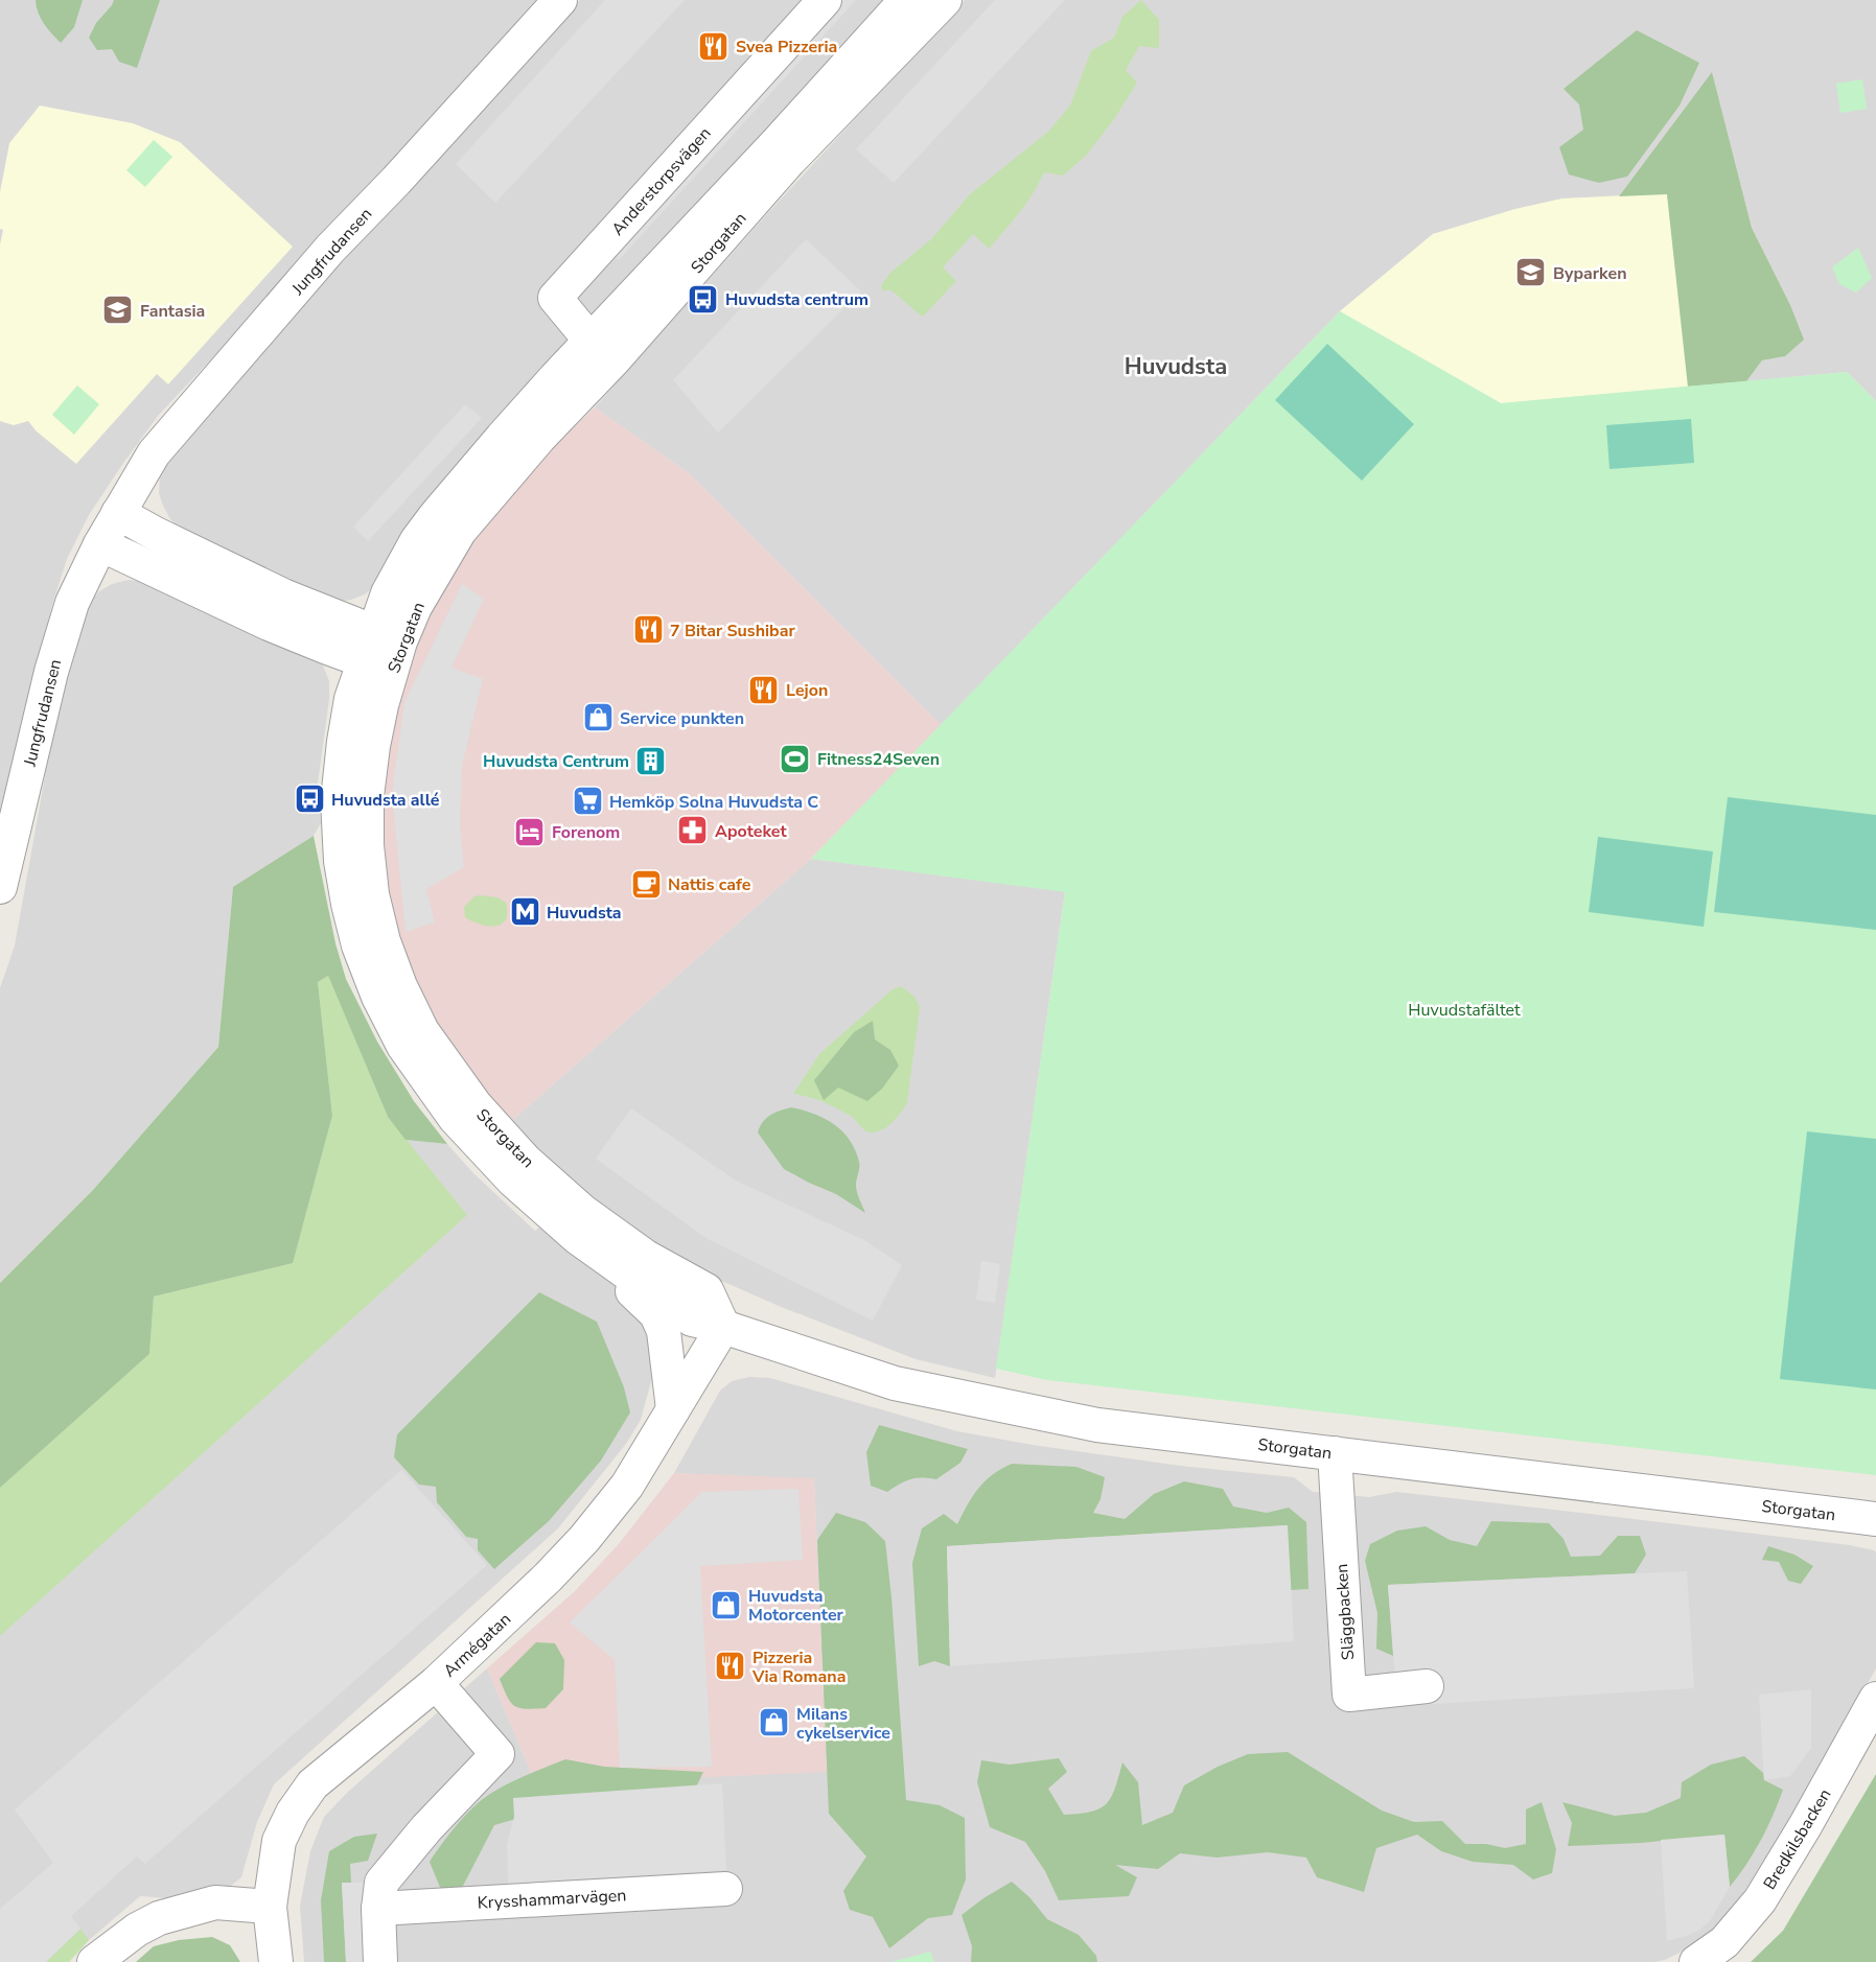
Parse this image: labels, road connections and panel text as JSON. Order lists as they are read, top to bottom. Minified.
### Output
{"streets":{"street":["Anderstorpsvägen","Storgatan","Jungfrudansen","Släggbacken","Armégatan","Bredkilsbacken","Krysshammarvägen"]},"crossings":[["Anderstorpsvägen","Storgatan"],["Storgatan","Släggbacken"],["Storgatan","Armégatan"]],"districts":["Huvudsta"],"parks":["Huvudstafältet"],"places":{"restaurant":["Svea Pizzeria","7 Bitar Sushibar","Lejon","Pizzeria Via Romana"],"school or university":["Byparken","Fantasia"],"bus stop":["Huvudsta centrum","Huvudsta allé"],"shop":["Service punkten","Huvudsta Motorcenter","Milans cykelservice"],"sports":["Fitness24Seven"],"building":["Huvudsta Centrum"],"supermarket":["Hemköp Solna Huvudsta C"],"pharmacy":["Apoteket"],"hotel":["Forenom"],"cafe":["Nattis cafe"],"metro station":["Huvudsta"]}}
